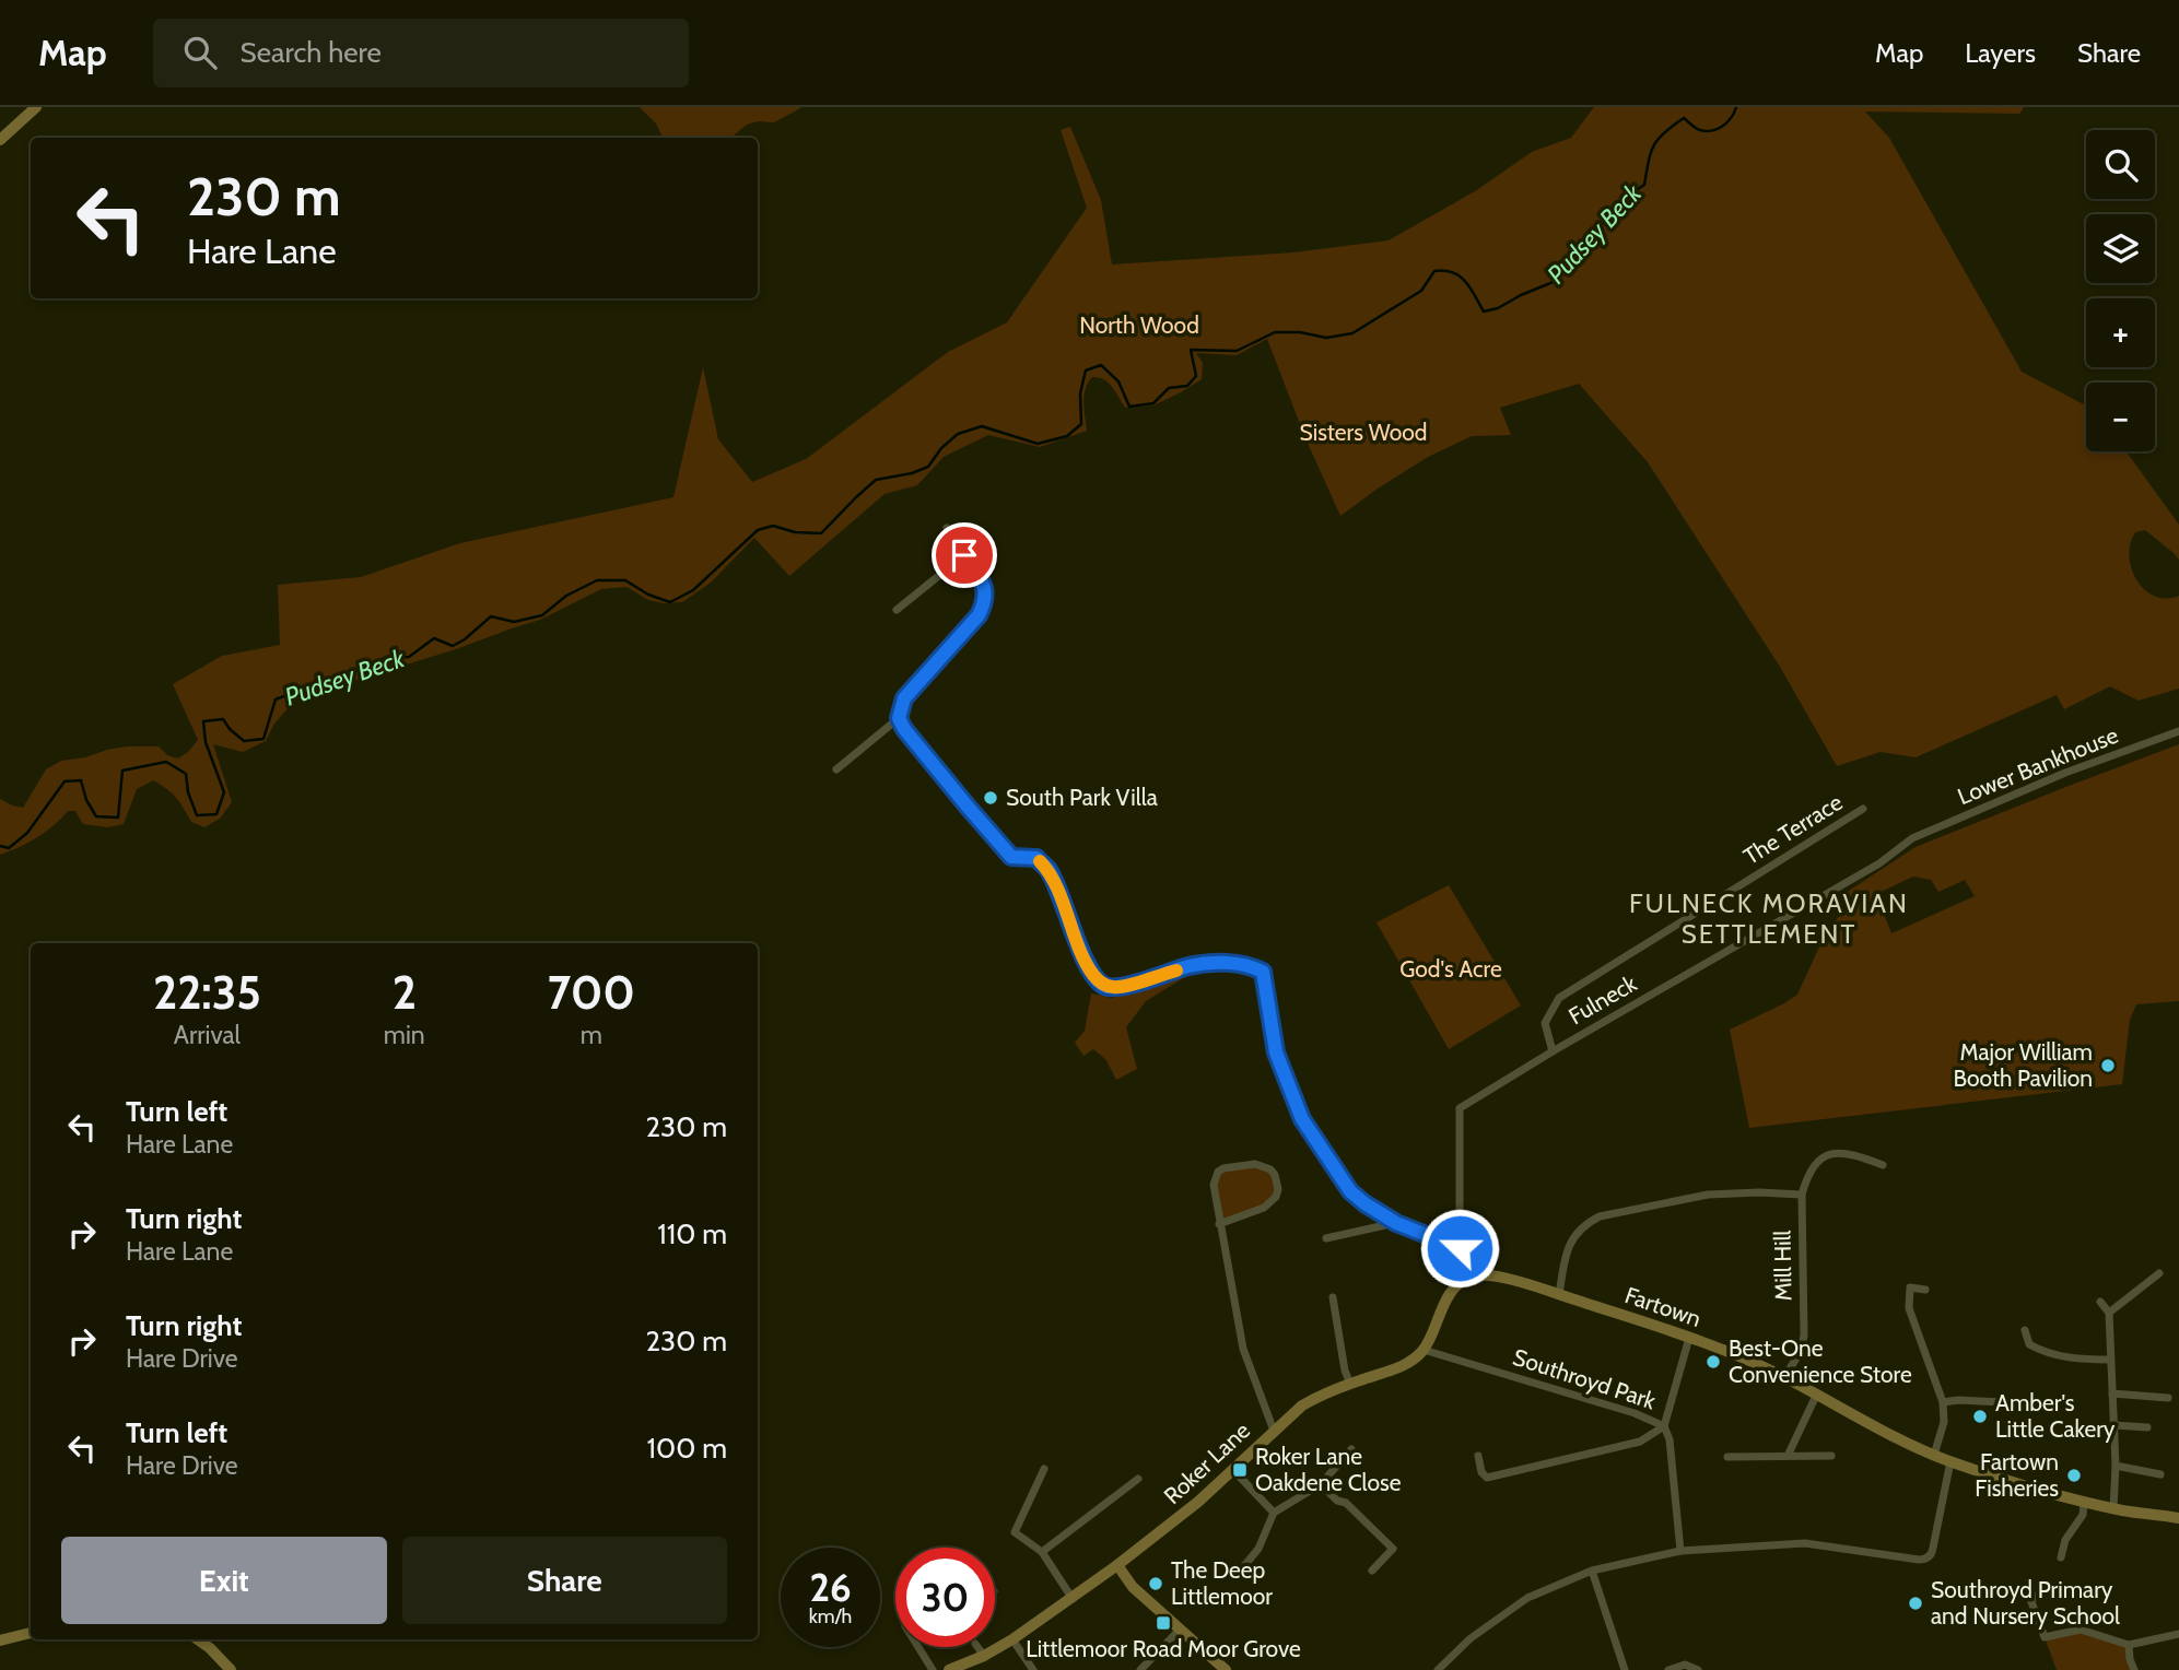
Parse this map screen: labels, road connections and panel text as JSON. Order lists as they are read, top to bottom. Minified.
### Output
{"streets":{"street":["Lower Bankhouse","The Terrace","Fulneck","Mill Hill","Fartown","Southroyd Park","Roker Lane"]},"crossings":[["Lower Bankhouse","Fulneck"],["The Terrace","Fulneck"],["Fulneck","Fartown"],["Mill Hill","Fartown"],["Southroyd Park","Roker Lane"]],"districts":["FULNECK MORAVIAN SETTLEMENT"],"water":["Pudsey Beck"],"parks":["North Wood","Sisters Wood","God's Acre"],"places":{"other":["South Park Villa","Major William Booth Pavilion","Best-One Convenience Store","Amber's Little Cakery","Fartown Fisheries","The Deep Littlemoor","Southroyd Primary and Nursery School"],"transit":["Roker Lane Oakdene Close","Littlemoor Road Moor Grove"]},"page":{"header":"Map","search":"Search here","nav":["Map","Layers","Share"],"map_buttons":["+","−"],"turn":["230 m","Hare Lane"],"eta":["22:35","Arrival","2","min","700","m"],"list":[{"name":"Turn left","note":"Hare Lane","value":"230 m"},{"name":"Turn right","note":"Hare Lane","value":"110 m"},{"name":"Turn right","note":"Hare Drive","value":"230 m"},{"name":"Turn left","note":"Hare Drive","value":"100 m"}],"buttons":["Exit","Share"],"speed":"26 km/h","limit":"30"}}
